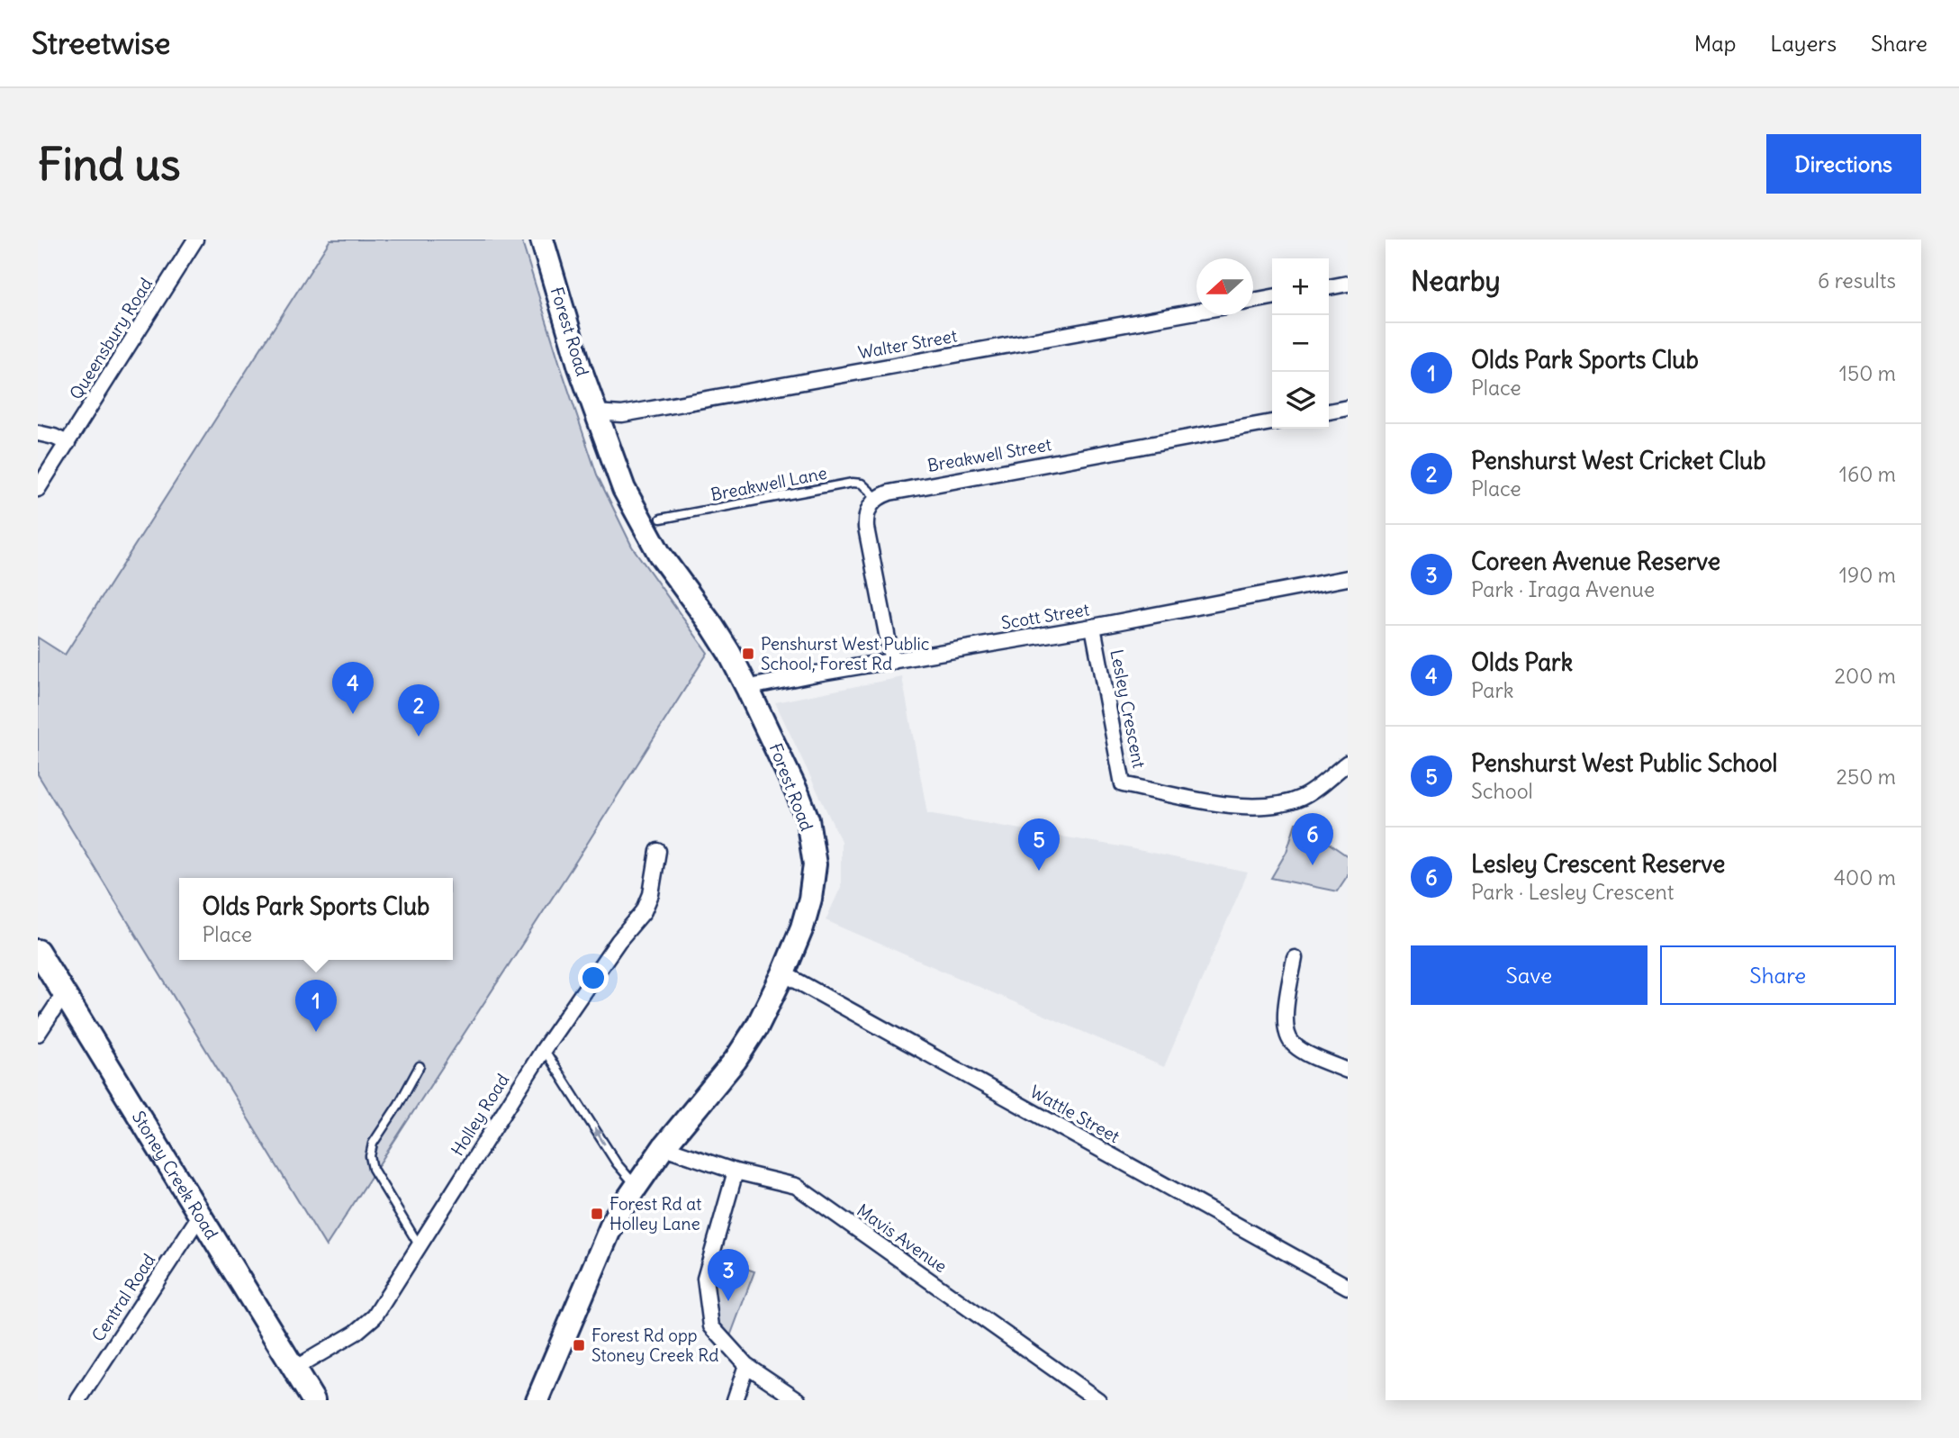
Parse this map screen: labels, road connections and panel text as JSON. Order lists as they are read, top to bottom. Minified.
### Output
{"streets":{"main road":["Forest Road","Stoney Creek Road"],"street":["Queensbury Road","Walter Street","Breakwell Street","Scott Street","Lesley Crescent","Wattle Street","Holley Road","Mavis Avenue","Central Road"],"lane":["Breakwell Lane"]},"crossings":[["Forest Road","Walter Street"],["Forest Road","Scott Street"],["Forest Road","Wattle Street"],["Forest Road","Mavis Avenue"],["Breakwell Street","Breakwell Lane"],["Scott Street","Lesley Crescent"],["Holley Road","Stoney Creek Road"],["Stoney Creek Road","Central Road"]],"places":{"transit":["Penshurst West Public School, Forest Rd","Forest Rd at Holley Lane","Forest Rd opp Stoney Creek Rd"]},"north":"left","page":{"header":"Streetwise","nav":["Map","Layers","Share"],"buttons":["Directions",["Save","Share"]],"title":"Find us","heading":["Nearby","6 results"],"map_buttons":["+","−"],"list":[{"mark":"1","name":"Olds Park Sports Club","note":"Place","value":"150 m"},{"mark":"2","name":"Penshurst West Cricket Club","note":"Place","value":"160 m"},{"mark":"3","name":"Coreen Avenue Reserve","note":"Park · Iraga Avenue","value":"190 m"},{"mark":"4","name":"Olds Park","note":"Park","value":"200 m"},{"mark":"5","name":"Penshurst West Public School","note":"School","value":"250 m"},{"mark":"6","name":"Lesley Crescent Reserve","note":"Park · Lesley Crescent","value":"400 m"}],"pins":["4","2","6","5","1","3"],"popup":["Olds Park Sports Club","Place"]}}
